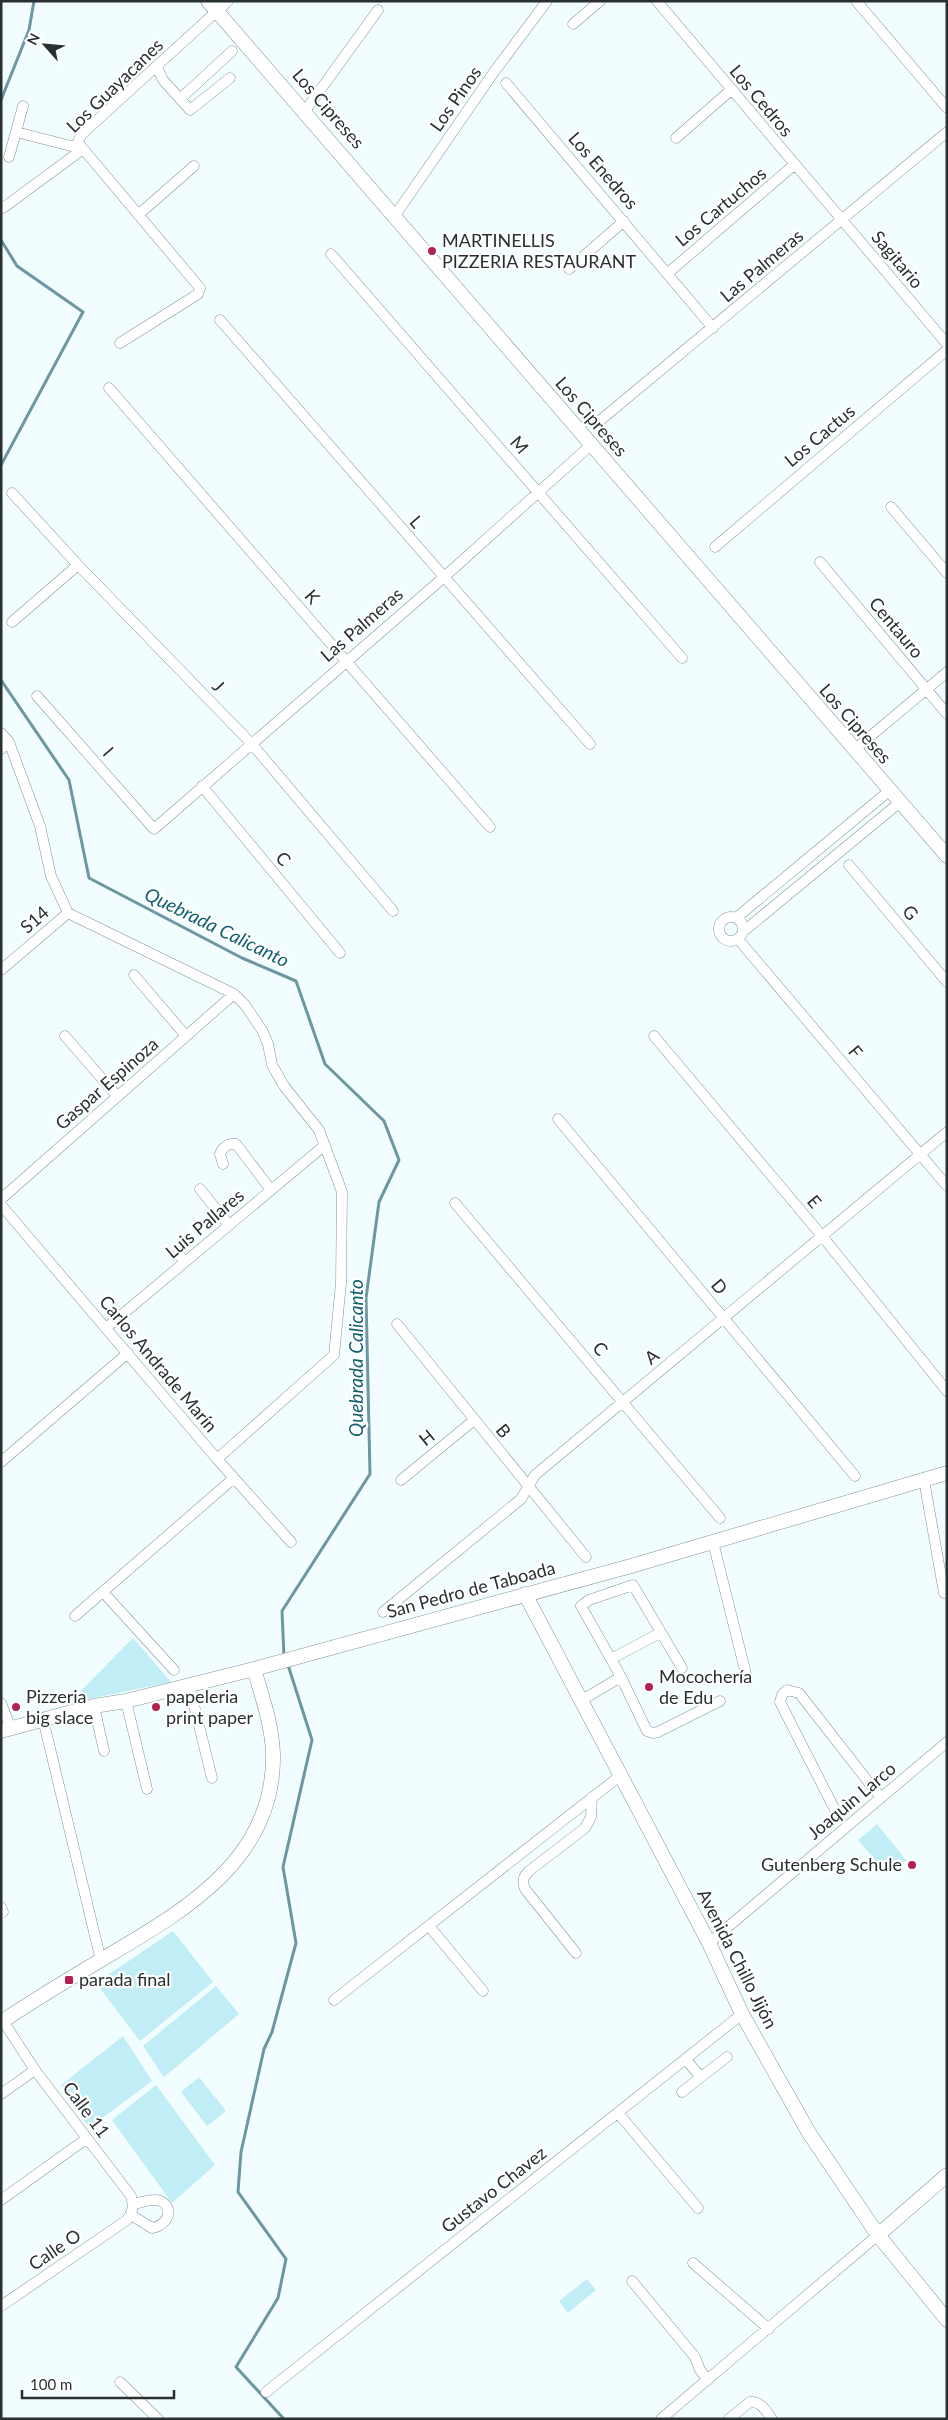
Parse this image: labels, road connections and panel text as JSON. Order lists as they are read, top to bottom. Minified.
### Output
{"streets":{"street":["Los Guayacanes","Los Pinos","Los Cedros","Los Cipreses","Los Enedros","Los Cartuchos","Sagitario","Las Palmeras","Los Cactus","M","L","K","Centauro","J","I","C","G","S14","F","Gaspar Espinoza","E","Luis Pallares","D","A","Carlos Andrade Marín","B","H","San Pedro de Taboada","Joaquìn Larco","Avenida Chillo Jijón","Calle 11","Gustavo Chavez","Calle O"]},"crossings":[["Los Guayacanes","Los Cipreses"],["Los Pinos","Los Cipreses"],["Los Cedros","Los Cartuchos"],["Los Cedros","Sagitario"],["Los Cedros","Las Palmeras"],["Los Cipreses","Las Palmeras"],["Los Enedros","Los Cartuchos"],["Los Enedros","Las Palmeras"],["Sagitario","Las Palmeras"],["Las Palmeras","M"],["Las Palmeras","L"],["Las Palmeras","K"],["Las Palmeras","J"],["Las Palmeras","I"],["Las Palmeras","C"],["C","A"],["F","A"],["E","A"],["Luis Pallares","Carlos Andrade Marín"],["D","A"],["A","B"],["B","H"],["San Pedro de Taboada","Avenida Chillo Jijón"],["Joaquìn Larco","Avenida Chillo Jijón"],["Avenida Chillo Jijón","Gustavo Chavez"],["Calle 11","Calle O"]],"water":["Quebrada Calicanto"],"places":{"other":["MARTINELLIS PIZZERIA RESTAURANT","Mocochería de Edu","Pizzeria big slace","papeleria print paper","Gutenberg Schule"],"transit":["parada final"]},"scale_bar":"100 m","north":"top left"}
